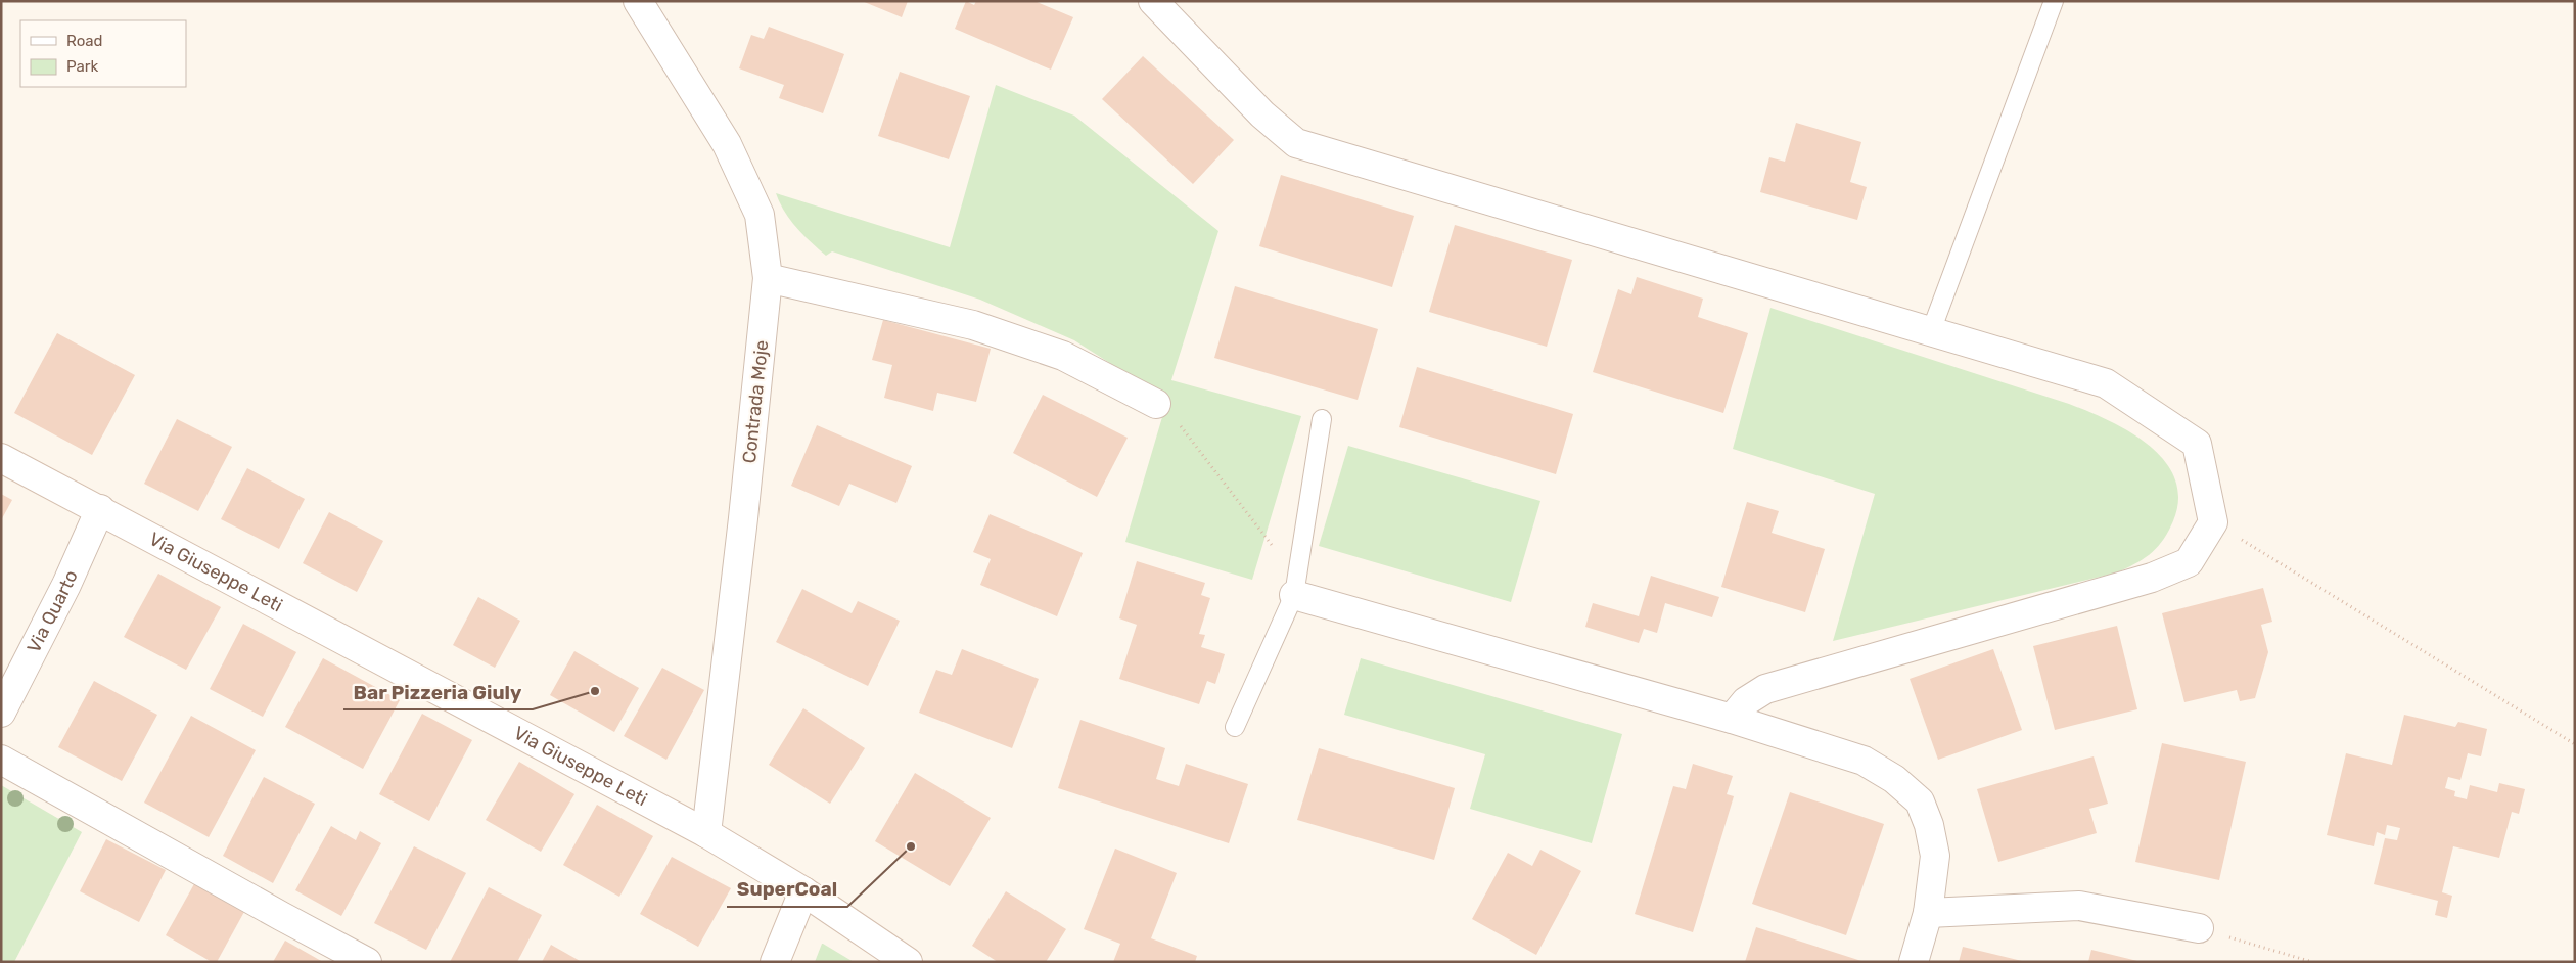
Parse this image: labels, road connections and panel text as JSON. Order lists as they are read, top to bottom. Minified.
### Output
{"streets":{"street":["Contrada Moje","Via Giuseppe Leti","Via Quarto"]},"crossings":[["Contrada Moje","Via Giuseppe Leti"],["Via Giuseppe Leti","Via Quarto"]],"places":["Bar Pizzeria Giuly","SuperCoal"],"legend":["Road","Park"]}
